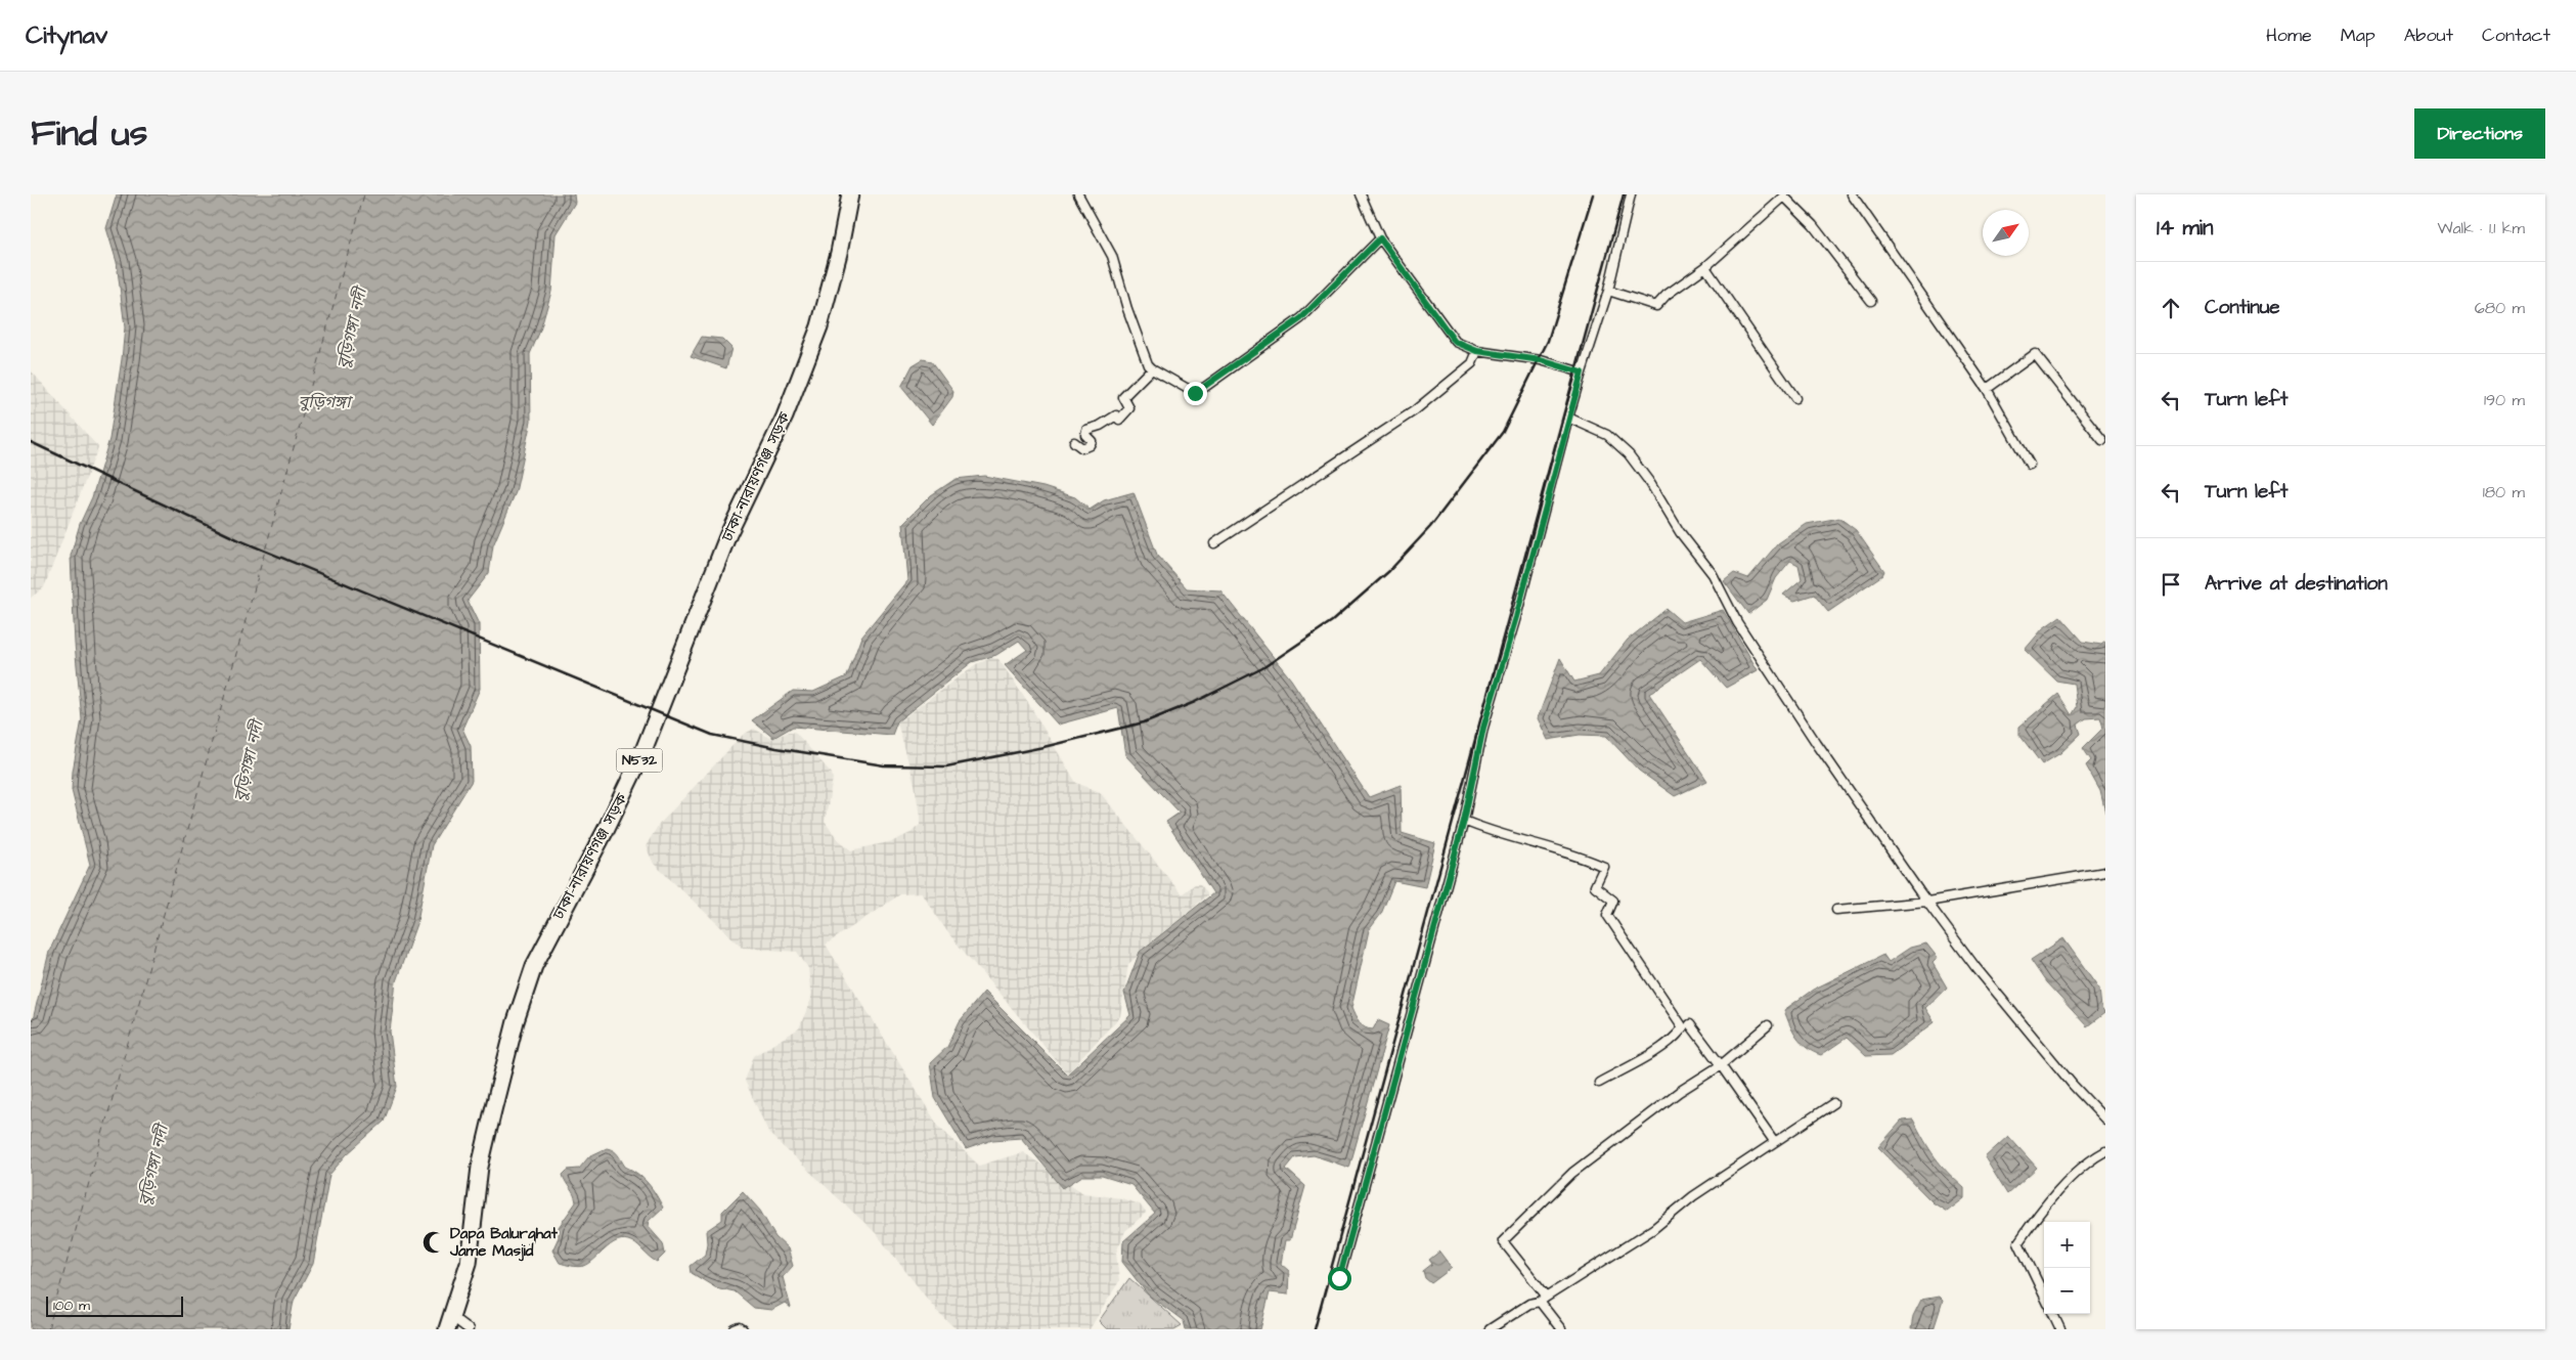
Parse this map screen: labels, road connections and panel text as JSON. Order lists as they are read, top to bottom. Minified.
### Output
{"streets":{"highway":["ঢাকা-নারায়ণগঞ্জ সড়ক","N532"]},"water":["বুড়িগঙ্গা নদী","বুড়িগঙ্গা"],"places":{"mosque":["Dapa Balurghat Jame Masjid"]},"scale_bar":"100 m","north":"top right","page":{"header":"Citynav","nav":["Home","Map","About","Contact"],"title":"Find us","buttons":"Directions","heading":["14 min","Walk · 1.1 km"],"list":[["Continue","680 m"],["Turn left","190 m"],["Turn left","180 m"],"Arrive at destination"],"map_buttons":["+","−"],"scale":"100 m"}}
